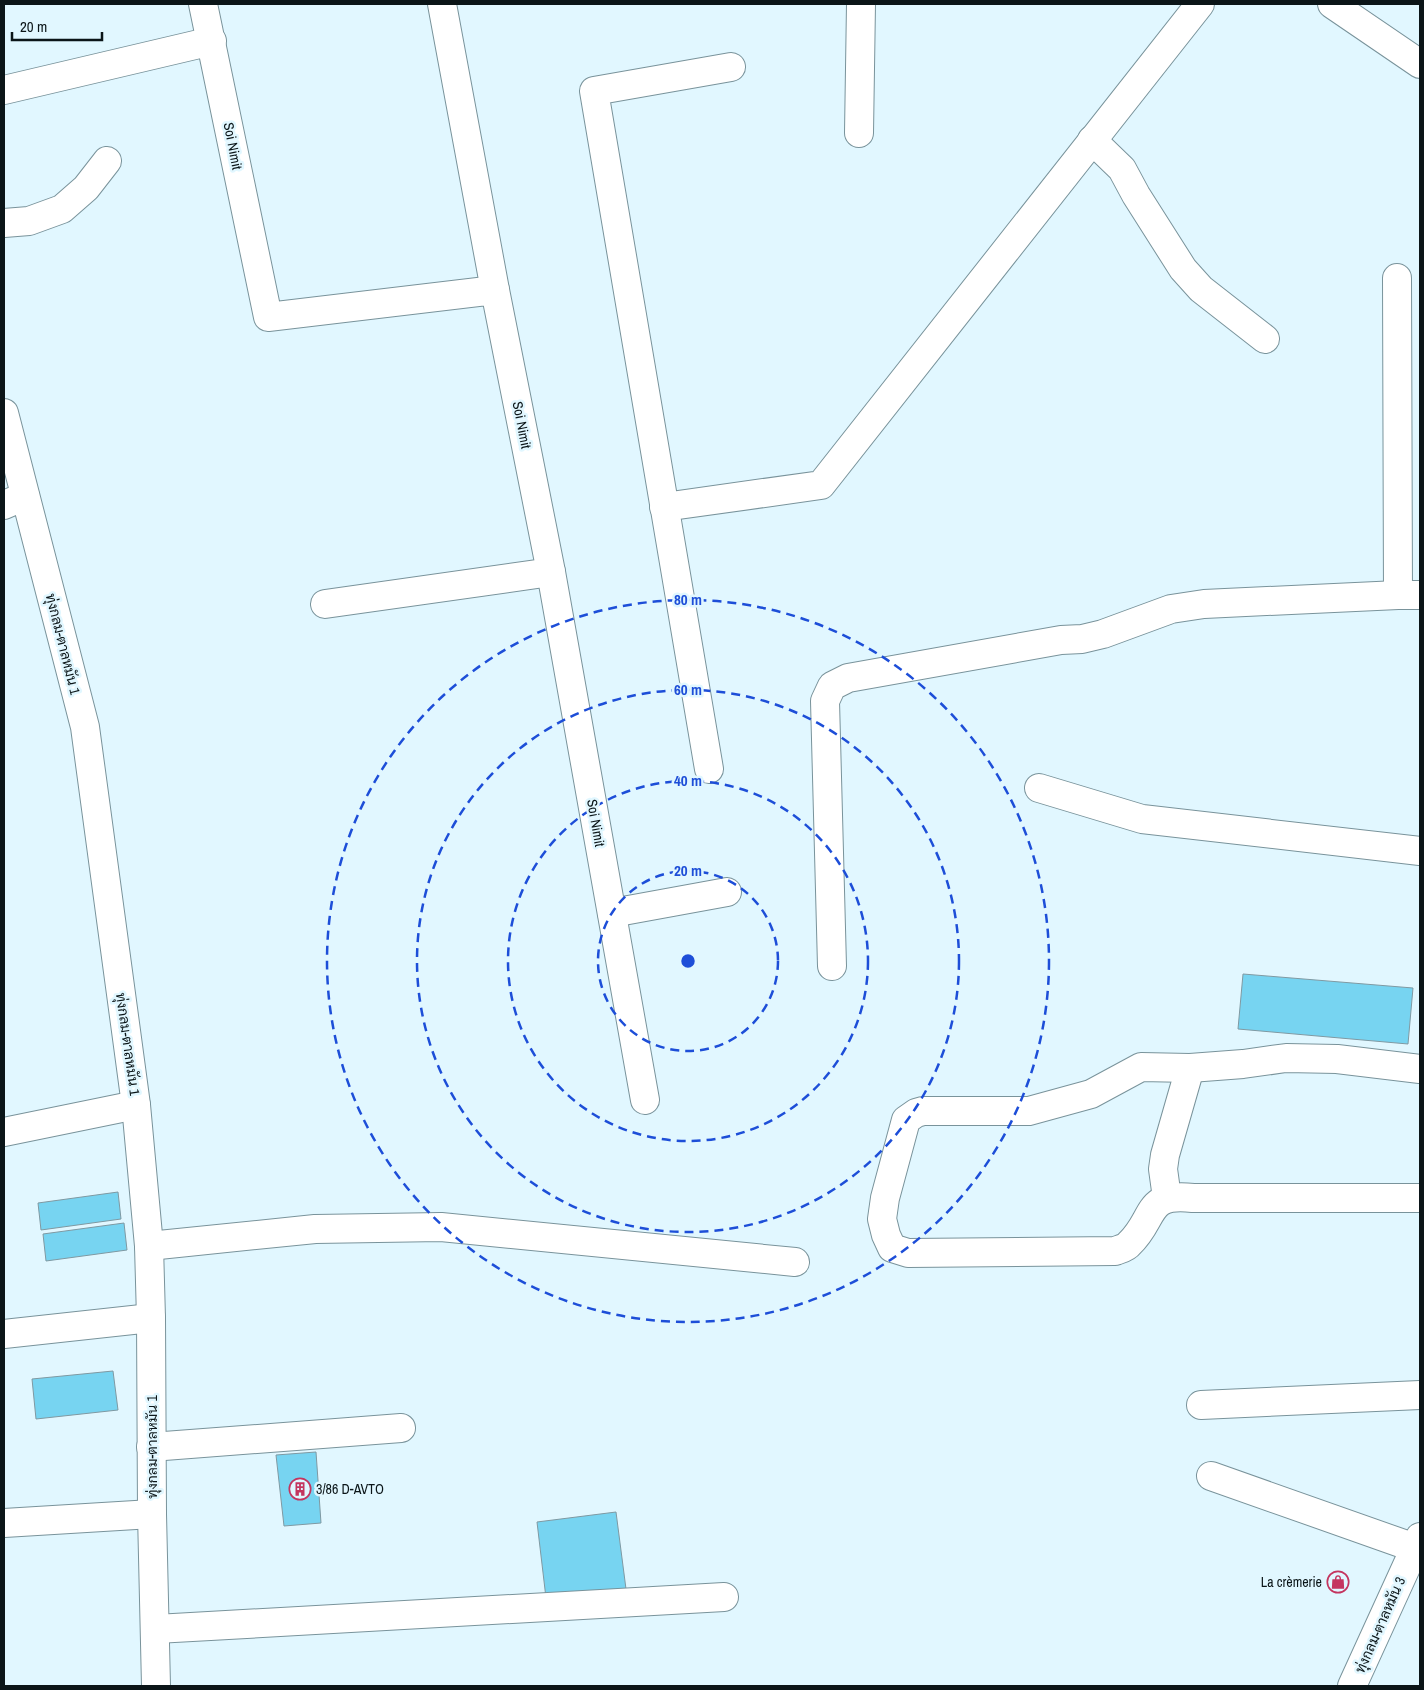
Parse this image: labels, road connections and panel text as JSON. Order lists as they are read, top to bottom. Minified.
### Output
{"streets":{"street":["Soi Nimit","ทุ่งกลม-ตาลหมัน 1","ทุ่งกลม-ตาลหมัน 3"]},"places":{"building":["3/86 D-AVTO"],"shop":["La crèmerie"]},"scale_bar":"20 m","rings":["80 m","60 m","40 m","20 m"]}
